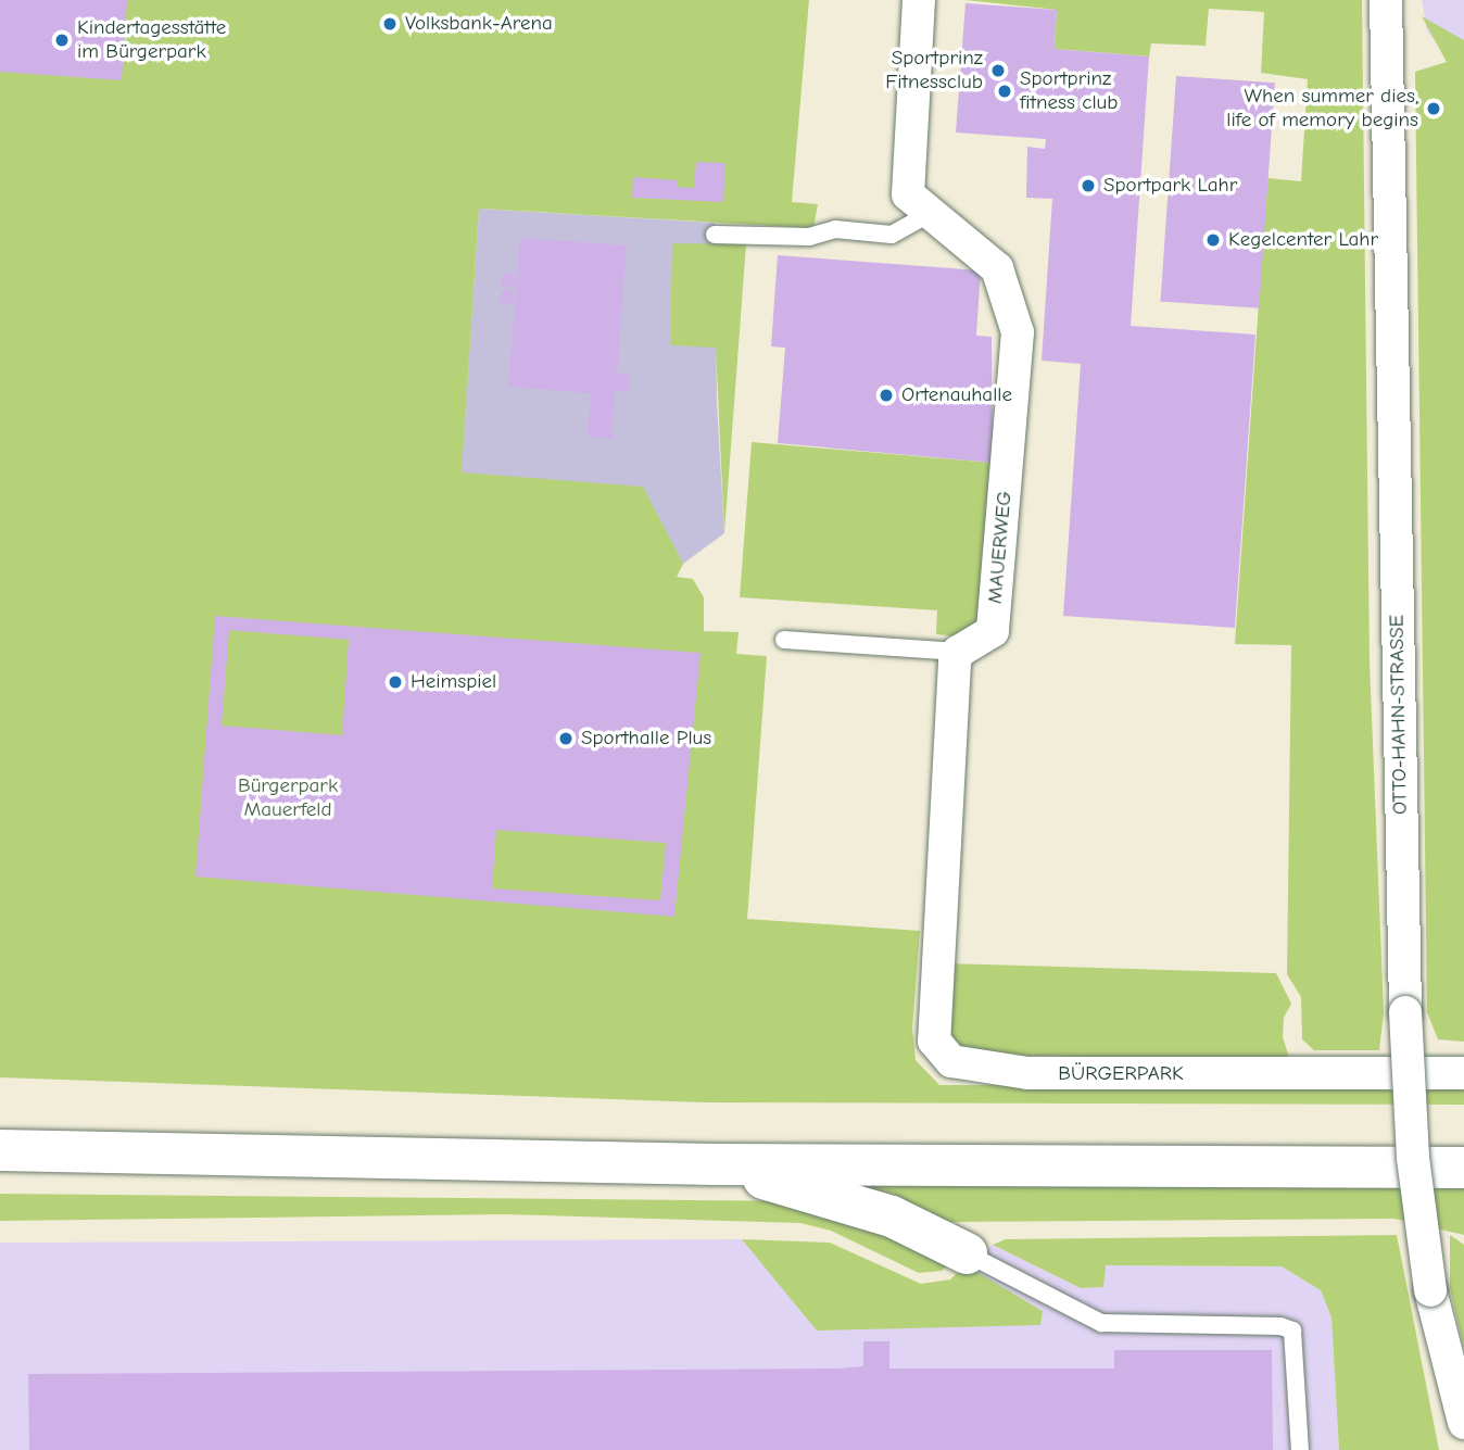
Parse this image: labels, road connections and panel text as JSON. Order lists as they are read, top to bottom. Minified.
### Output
{"streets":{"street":["MAUERWEG","OTTO-HAHN-STRASSE","BÜRGERPARK"]},"crossings":[["MAUERWEG","BÜRGERPARK"]],"parks":["Bürgerpark Mauerfeld"],"places":["Volksbank-Arena","Kindertagesstätte im Bürgerpark","Sportprinz Fitnessclub","Sportprinz fitness club","When summer dies, life of memory begins","Sportpark Lahr","Kegelcenter Lahr","Ortenauhalle","Heimspiel","Sporthalle Plus"]}
